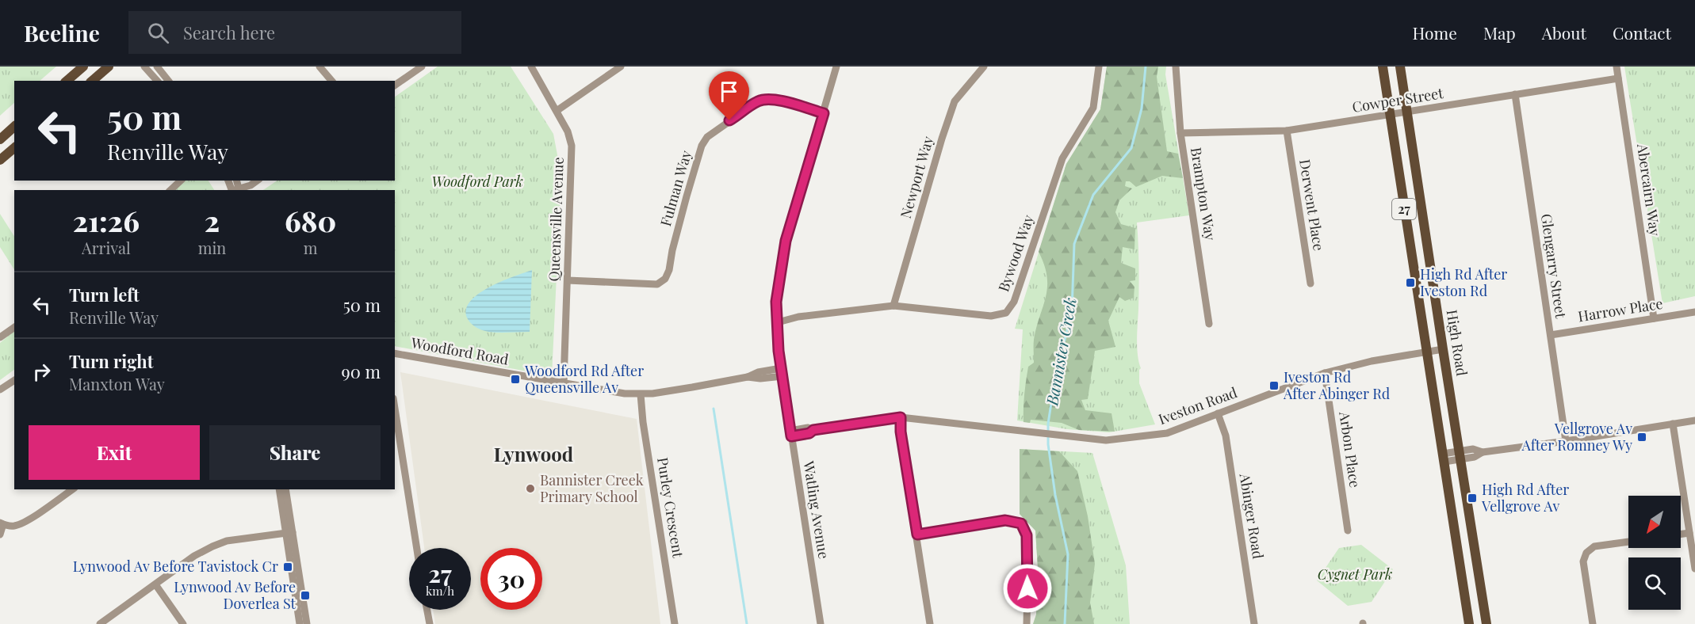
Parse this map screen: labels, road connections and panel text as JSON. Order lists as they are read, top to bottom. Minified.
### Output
{"streets":{"main road":["27","High Road"],"street":["Cowper Street","Newport Way","Fulman Way","Abercairn Way","Brampton Way","Derwent Place","Queensville Avenue","Bywood Way","Glengarry Street","Harrow Place","Woodford Road","Iveston Road","Arbon Place","Purley Crescent","Watling Avenue","Abinger Road"]},"crossings":[["Cowper Street","Abercairn Way"],["Cowper Street","Brampton Way"],["Cowper Street","Derwent Place"],["Cowper Street","27"],["Cowper Street","Glengarry Street"],["Cowper Street","High Road"],["Newport Way","Bywood Way"],["Fulman Way","Queensville Avenue"],["Fulman Way","Watling Avenue"],["Abercairn Way","Harrow Place"],["27","Iveston Road"],["Queensville Avenue","Woodford Road"],["Bywood Way","Watling Avenue"],["Glengarry Street","Harrow Place"],["High Road","Iveston Road"],["Woodford Road","Purley Crescent"],["Woodford Road","Watling Avenue"],["Iveston Road","Arbon Place"],["Iveston Road","Watling Avenue"],["Iveston Road","Abinger Road"]],"districts":["Lynwood"],"water":["Bannister Creek"],"parks":["Woodford Park","Cygnet Park"],"places":{"transit":["High Rd After Iveston Rd","Woodford Rd After Queensville Av","Iveston Rd After Abinger Rd","Vellgrove Av After Romney Wy","High Rd After Vellgrove Av","Lynwood Av Before Tavistock Cr","Lynwood Av Before Doverlea St"],"other":["Bannister Creek Primary School"]},"north":"bottom left","page":{"header":"Beeline","search":"Search here","nav":["Home","Map","About","Contact"],"turn":["50 m","Renville Way"],"eta":["21:26","Arrival","2","min","680","m"],"list":[{"name":"Turn left","note":"Renville Way","value":"50 m"},{"name":"Turn right","note":"Manxton Way","value":"90 m"}],"buttons":["Exit","Share"],"speed":"27 km/h","limit":"30"}}
